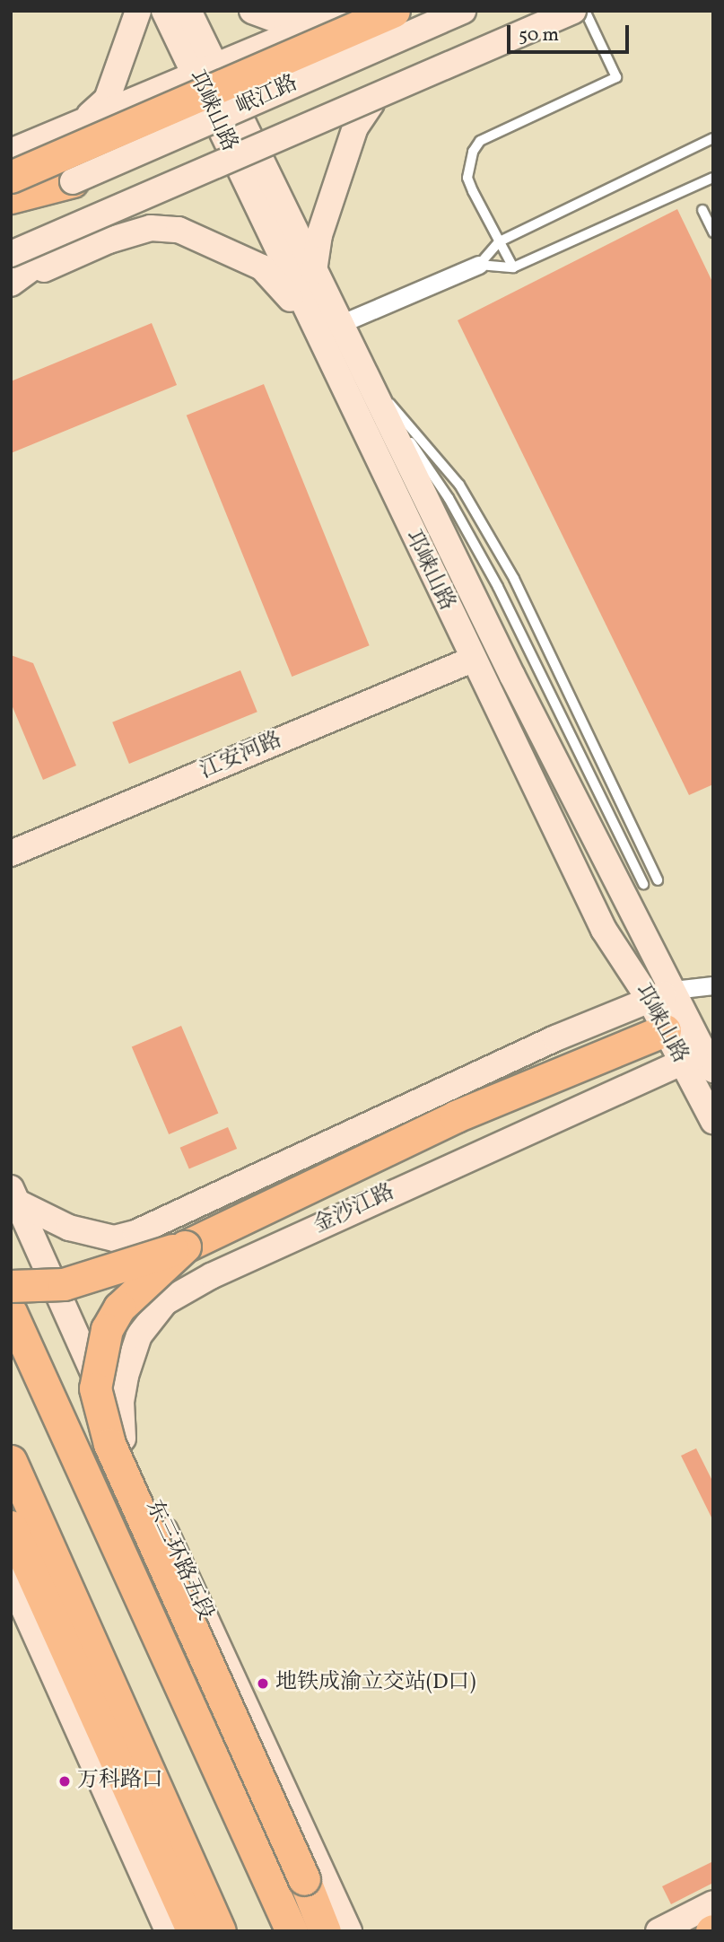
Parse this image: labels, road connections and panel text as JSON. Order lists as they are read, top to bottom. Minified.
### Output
{"streets":{"street":["岷江路","邛崃山路","江安河路","金沙江路","东三环路五段"]},"crossings":[["邛崃山路","江安河路"],["邛崃山路","金沙江路"],["金沙江路","东三环路五段"]],"places":["地铁成渝立交站(D口)","万科路口"],"scale_bar":"50 m"}
